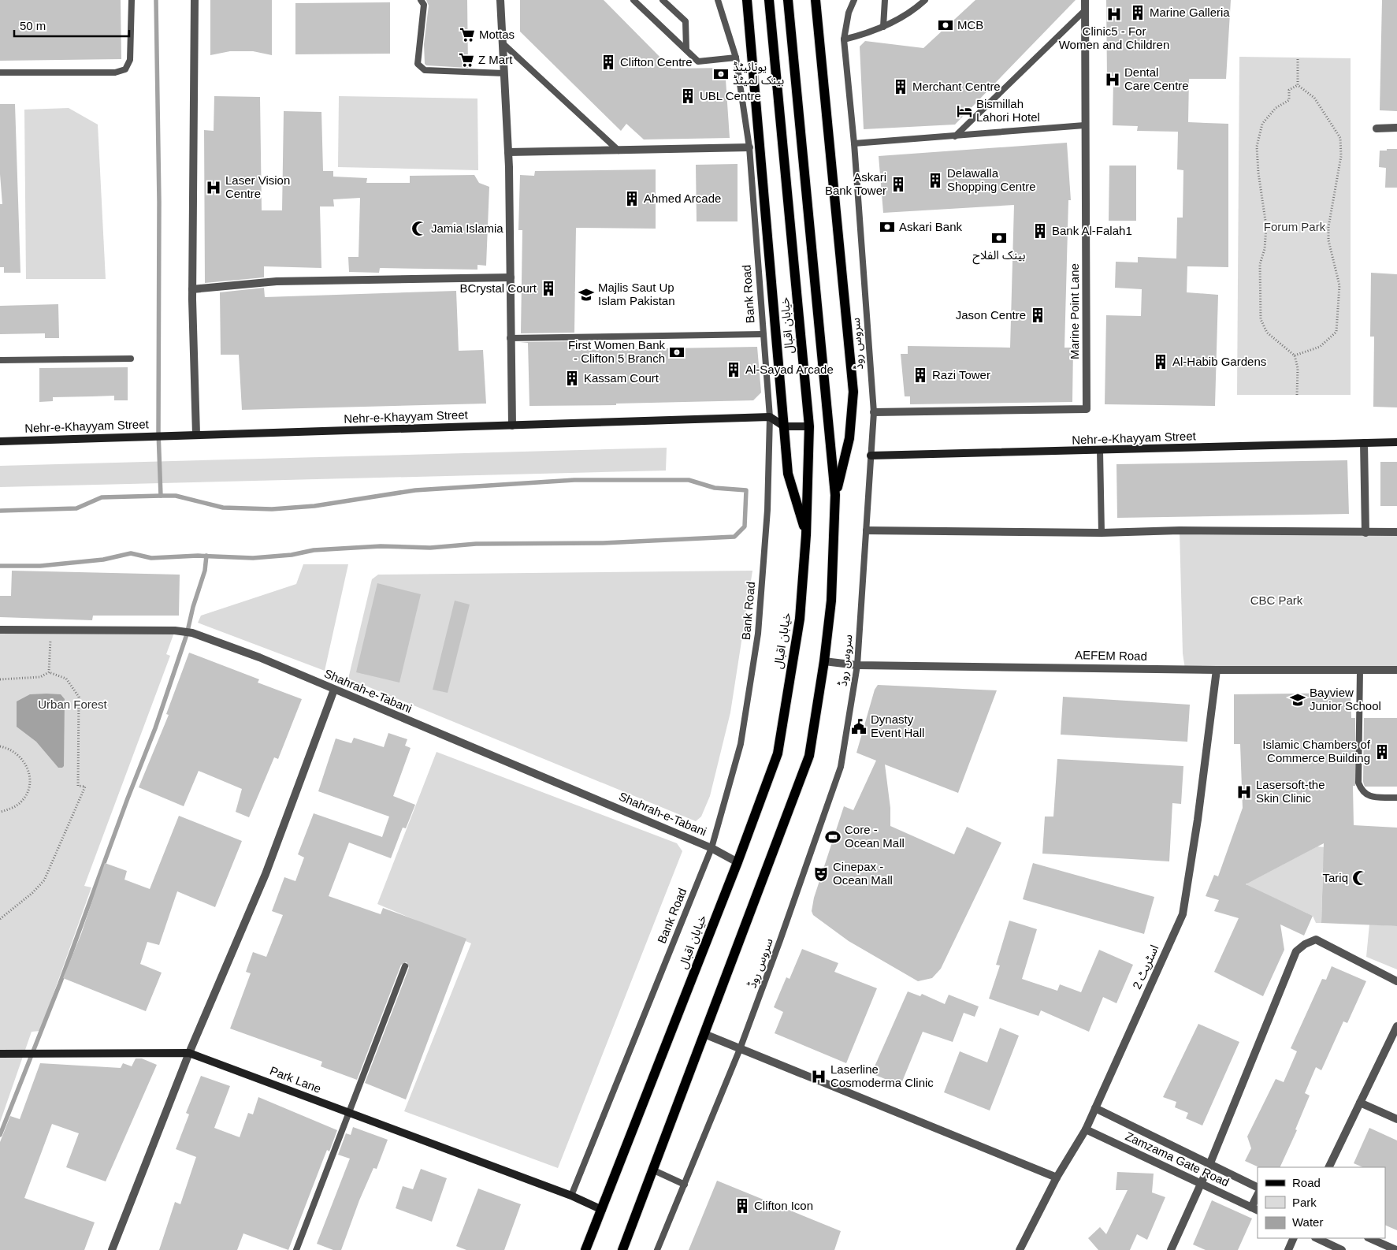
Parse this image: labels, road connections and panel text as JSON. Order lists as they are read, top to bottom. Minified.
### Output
{"streets":{"main road":["خیابان اقبال"],"street":["Marine Point Lane","Nehr-e-Khayyam Street","AEFEM Road","Shahrah-e-Tabani","اسٹریٹ 2","Park Lane","Zamzama Gate Road"],"lane":["Bank Road","سروس روڈ"]},"crossings":[["Bank Road","Nehr-e-Khayyam Street"],["Bank Road","Shahrah-e-Tabani"],["Bank Road","Park Lane"],["Marine Point Lane","سروس روڈ"],["خیابان اقبال","Shahrah-e-Tabani"],["خیابان اقبال","Park Lane"],["سروس روڈ","Nehr-e-Khayyam Street"],["سروس روڈ","AEFEM Road"],["AEFEM Road","اسٹریٹ 2"],["اسٹریٹ 2","Zamzama Gate Road"]],"parks":["Forum Park","CBC Park","Urban Forest"],"places":{"building":["Marine Galleria","Clifton Centre","Merchant Centre","UBL Centre","Delawalla Shopping Centre","Askari Bank Tower","Ahmed Arcade","Bank Al-Falah1","BCrystal Court","Jason Centre","Al-Habib Gardens","Al-Sayad Arcade","Razi Tower","Kassam Court","Islamic Chambers of Commerce Building","Clifton Icon"],"hospital":["Clinic5 - For Women and Children","Dental Care Centre","Laser Vision Centre","Lasersoft-the Skin Clinic","Laserline Cosmoderma Clinic"],"bank":["MCB","یونائیٹڈ بینک لمیٹڈ","Askari Bank","بینک الفلاح","First Women Bank - Clifton 5 Branch"],"supermarket":["Mottas","Z Mart"],"hotel":["Bismillah Lahori Hotel"],"mosque":["Jamia Islamia","Tariq"],"school or university":["Majlis Saut Up Islam Pakistan","Bayview Junior School"],"public building":["Dynasty Event Hall"],"sports":["Core - Ocean Mall"],"theatre":["Cinepax - Ocean Mall"]},"legend":["Road","Park","Water"],"scale_bar":"50 m"}
